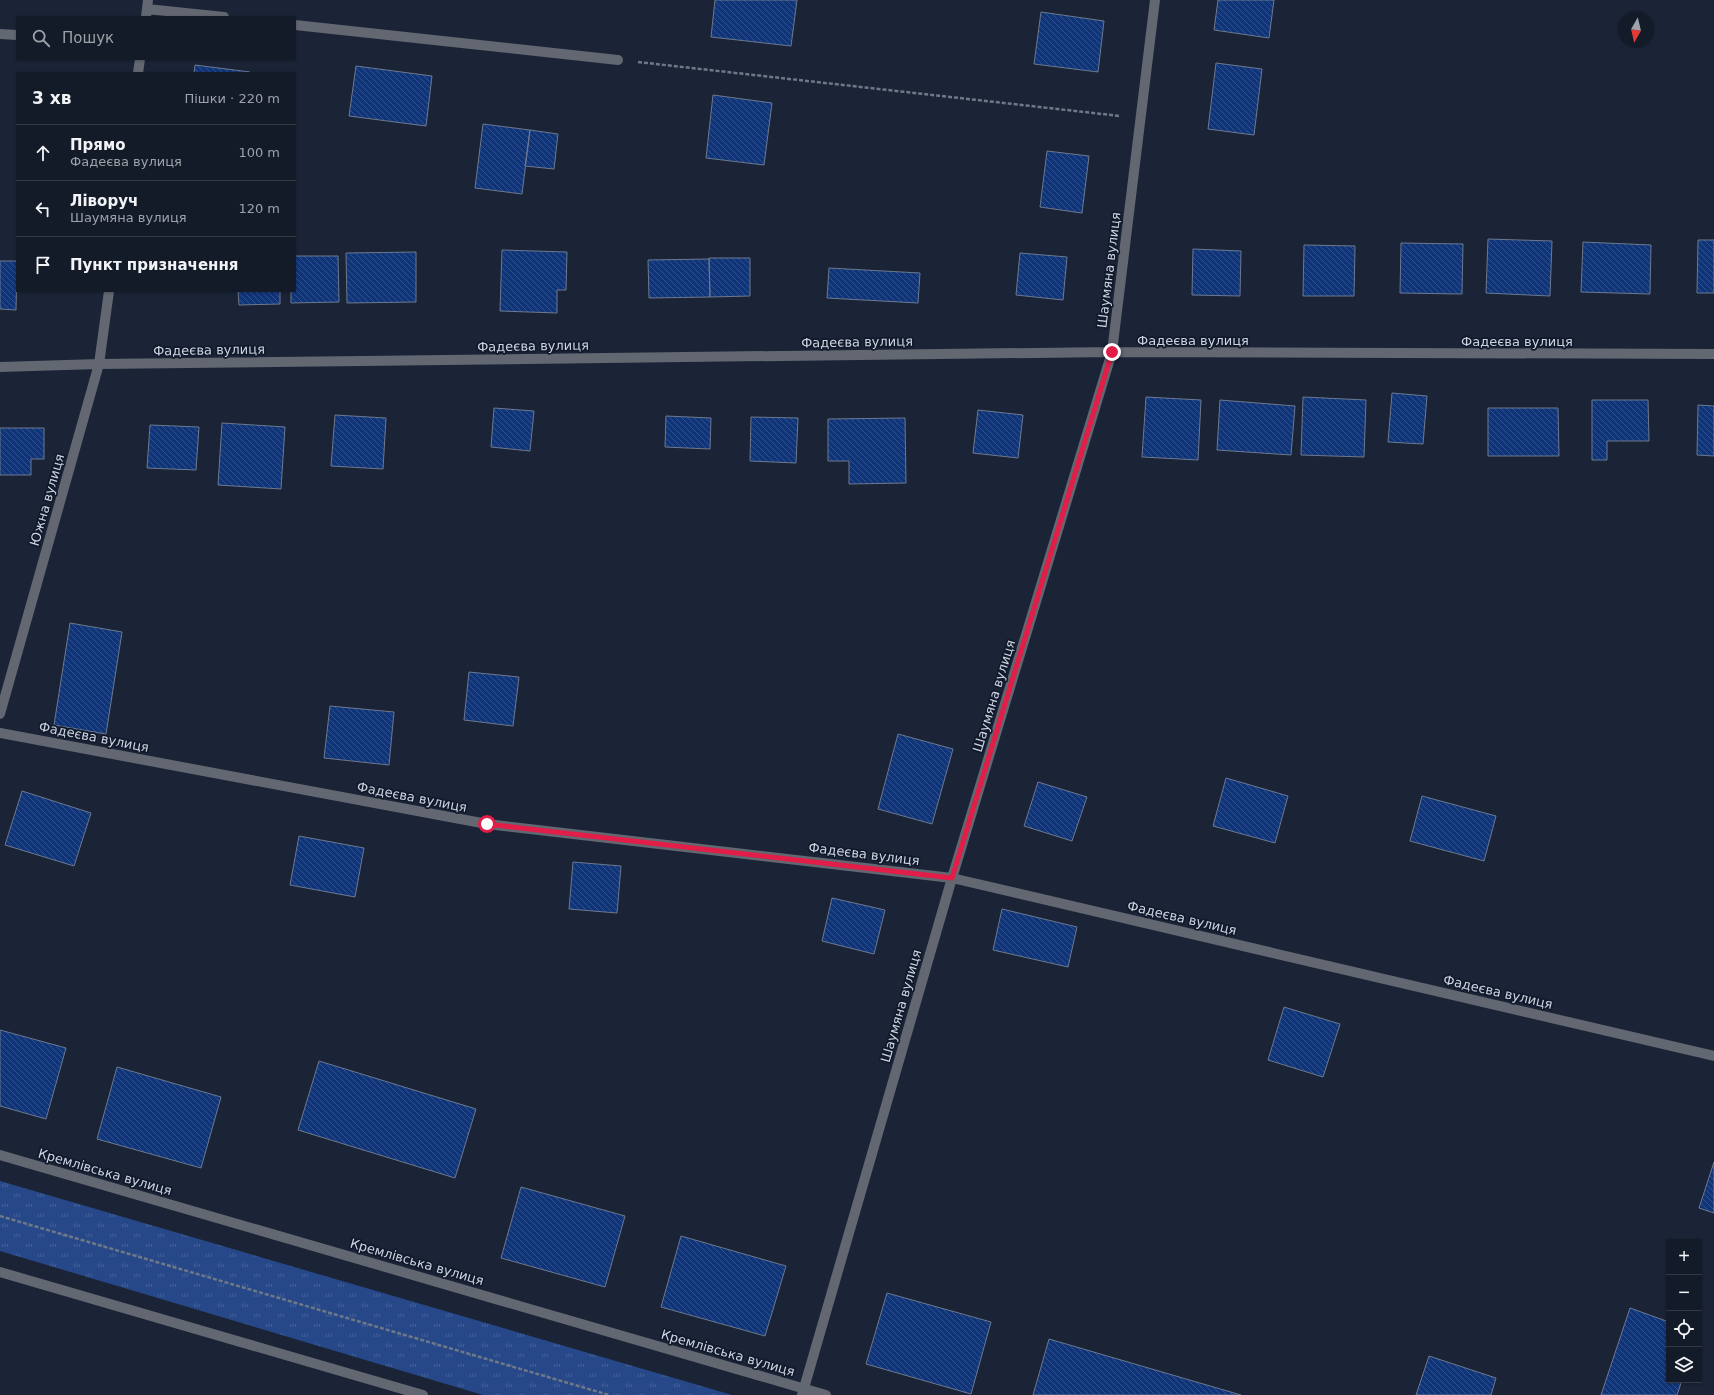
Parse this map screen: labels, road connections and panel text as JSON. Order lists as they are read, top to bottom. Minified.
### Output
{"streets":{"street":["Шаумяна вулиця","Фадеєва вулиця","Южна вулиця","Кремлівська вулиця"]},"crossings":[["Шаумяна вулиця","Фадеєва вулиця"],["Шаумяна вулиця","Кремлівська вулиця"],["Фадеєва вулиця","Южна вулиця"]],"north":"bottom","page":{"search":"Пошук","heading":["3 хв","Пішки · 220 m"],"list":[["Прямо","Фадеєва вулиця","100 m"],["Ліворуч","Шаумяна вулиця","120 m"],"Пункт призначення"],"map_buttons":["+","−"]}}
